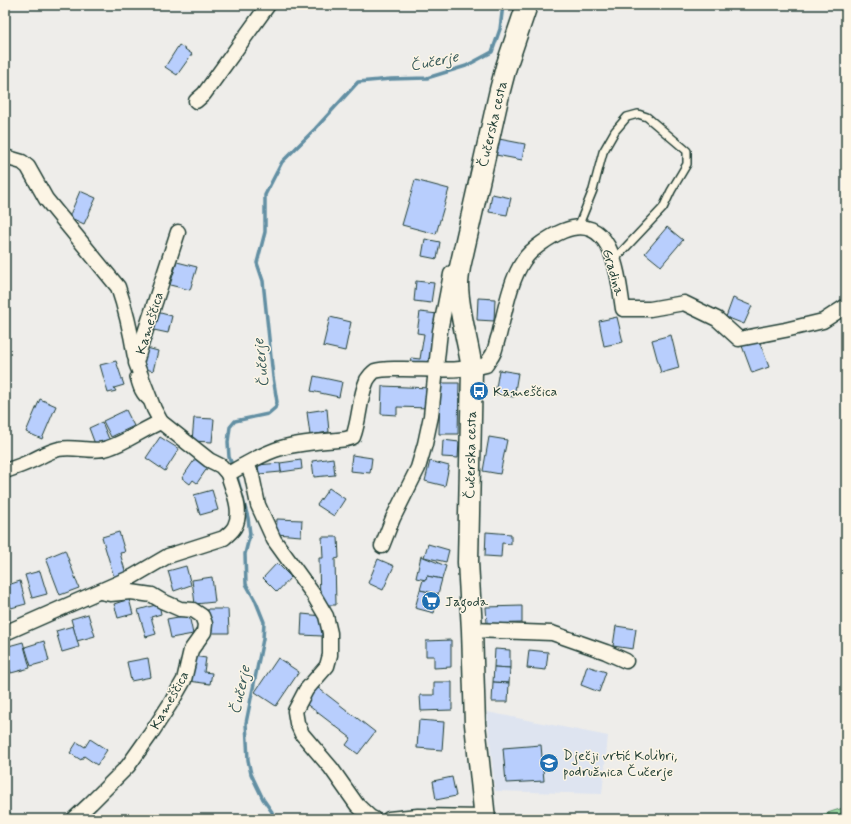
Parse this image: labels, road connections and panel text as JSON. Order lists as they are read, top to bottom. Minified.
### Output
{"streets":{"street":["Čučerska cesta","Gradina","Kameščica"]},"water":["Čučerje"],"places":{"bus stop":["Kameščica"],"supermarket":["Jagoda"],"school or university":["Dječji vrtić Kolibri, podružnica Čučerje"]}}
